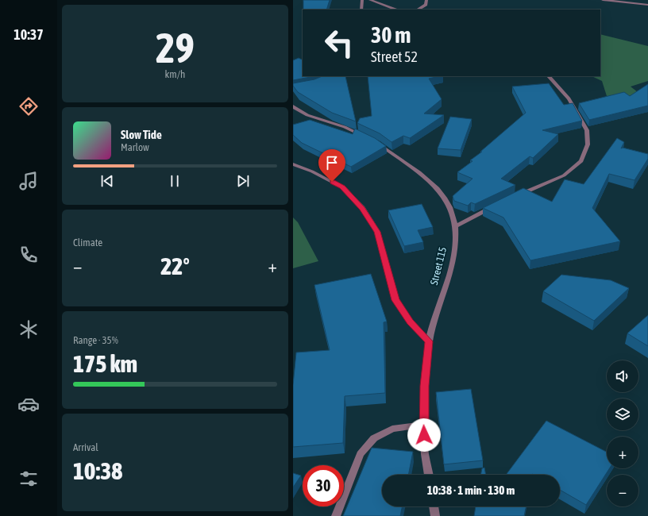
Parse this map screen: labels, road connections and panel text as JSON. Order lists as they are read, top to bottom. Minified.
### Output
{"streets":{"street":["Street 115"]},"page":{"tabs":"10:37","tile":[["29","km/h"],"Climate",["Range · 35%","175 km"],["Arrival","10:38"]],"turn":["30 m","Street 52"],"song":["Slow Tide","Marlow"],"heat":["−","22°","+"],"map_buttons":["+","−"],"limit":"30","trip":"10:38 · 1 min · 130 m"}}
